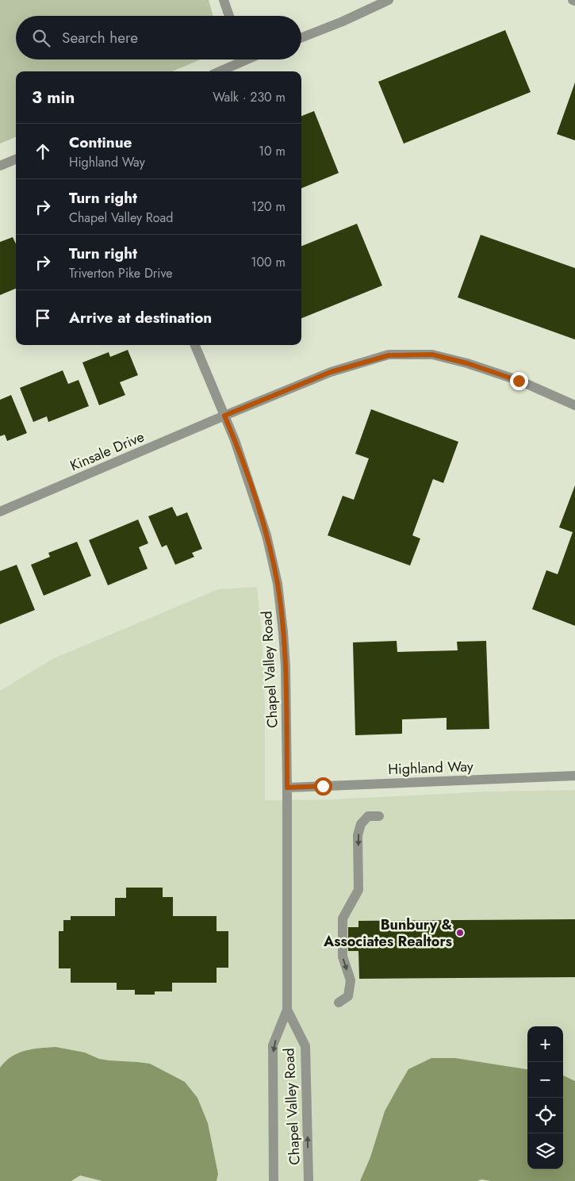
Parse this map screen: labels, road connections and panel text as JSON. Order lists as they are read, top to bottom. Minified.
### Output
{"streets":{"street":["Kinsale Drive","Chapel Valley Road","Highland Way"]},"crossings":[["Kinsale Drive","Chapel Valley Road"],["Chapel Valley Road","Highland Way"]],"places":["Bunbury & Associates Realtors"],"page":{"search":"Search here","heading":["3 min","Walk · 230 m"],"list":[["Continue","Highland Way","10 m"],["Turn right","Chapel Valley Road","120 m"],["Turn right","Triverton Pike Drive","100 m"],"Arrive at destination"],"map_buttons":["+","−"]}}
